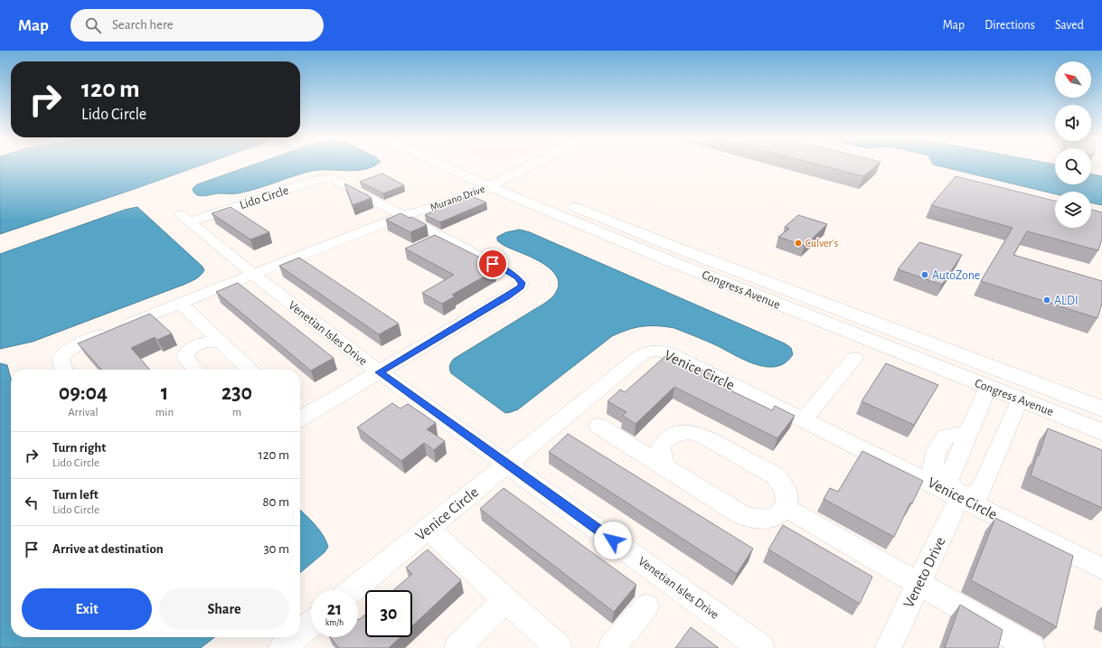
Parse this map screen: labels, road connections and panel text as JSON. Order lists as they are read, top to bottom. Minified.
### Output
{"streets":{"street":["Lido Circle","Murano Drive","Congress Avenue","Venetian Isles Drive","Venice Circle","Veneto Drive"]},"crossings":[["Lido Circle","Murano Drive"],["Lido Circle","Venetian Isles Drive"],["Murano Drive","Congress Avenue"],["Murano Drive","Venetian Isles Drive"],["Congress Avenue","Veneto Drive"],["Venetian Isles Drive","Venice Circle"],["Venice Circle","Veneto Drive"]],"places":["Culver's","AutoZone","ALDI"],"north":"top left","page":{"header":"Map","search":"Search here","nav":["Map","Directions","Saved"],"turn":["120 m","Lido Circle"],"eta":["09:04","Arrival","1","min","230","m"],"list":[{"name":"Turn right","note":"Lido Circle","value":"120 m"},{"name":"Turn left","note":"Lido Circle","value":"80 m"},{"name":"Arrive at destination","value":"30 m"}],"buttons":["Exit","Share"],"speed":"21 km/h","limit":"30"}}
